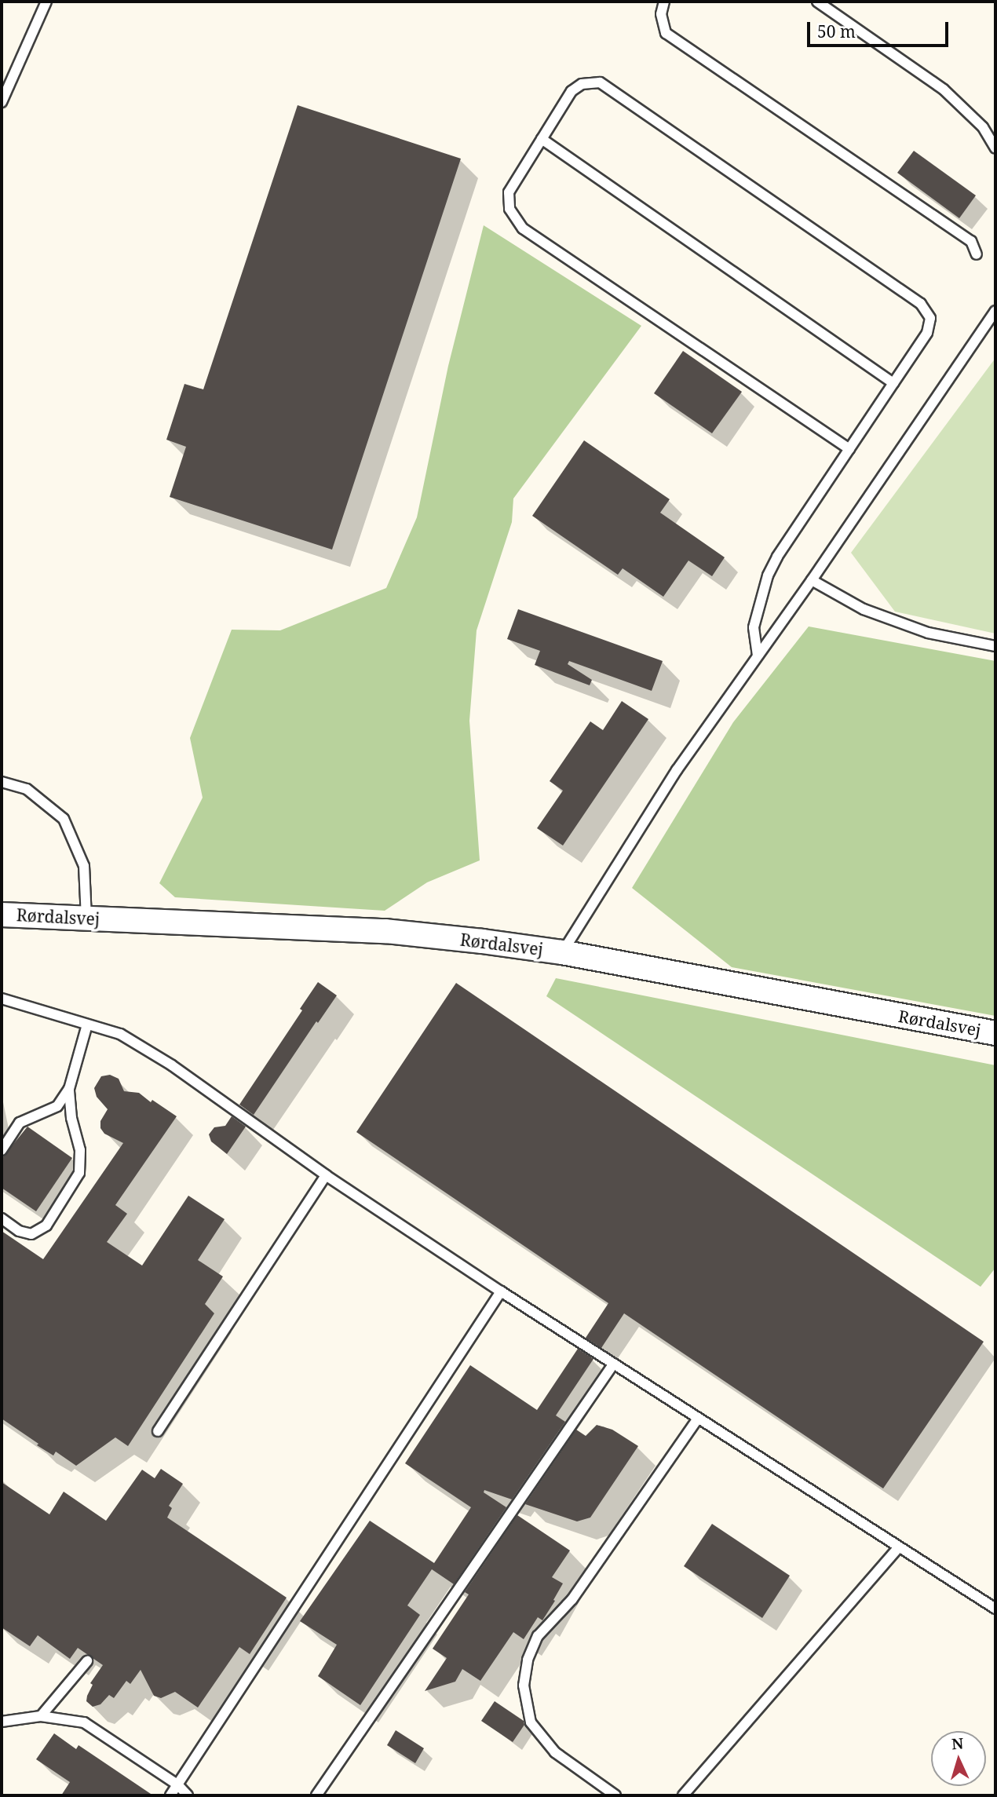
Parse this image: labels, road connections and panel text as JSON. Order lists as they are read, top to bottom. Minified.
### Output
{"streets":{"street":["Rørdalsvej"]},"scale_bar":"50 m","north":"top"}
